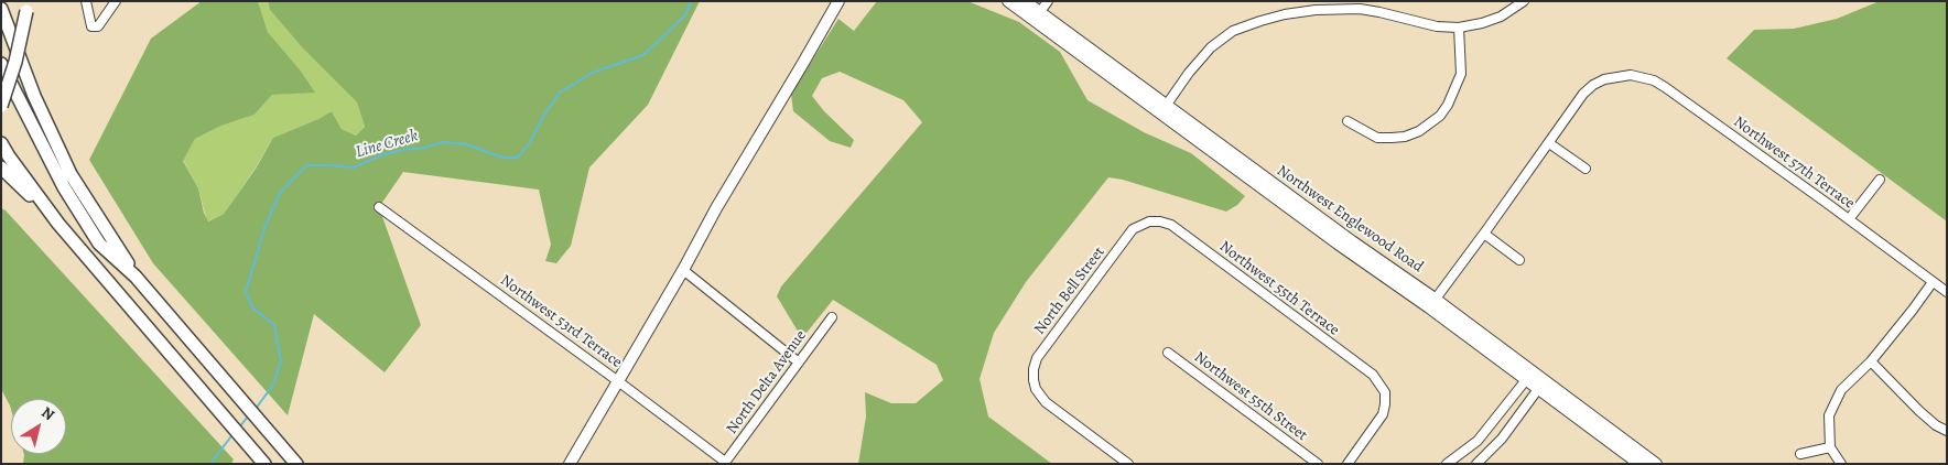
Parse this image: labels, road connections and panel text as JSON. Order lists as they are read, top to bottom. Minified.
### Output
{"streets":{"main road":["Northwest Englewood Road"],"street":["Northwest 57th Terrace","Northwest 55th Terrace","North Bell Street","Northwest 53rd Terrace","North Delta Avenue","Northwest 55th Street"]},"crossings":[["Northwest 55th Terrace","North Bell Street"],["Northwest 53rd Terrace","North Delta Avenue"]],"water":["Line Creek"],"north":"top right"}
